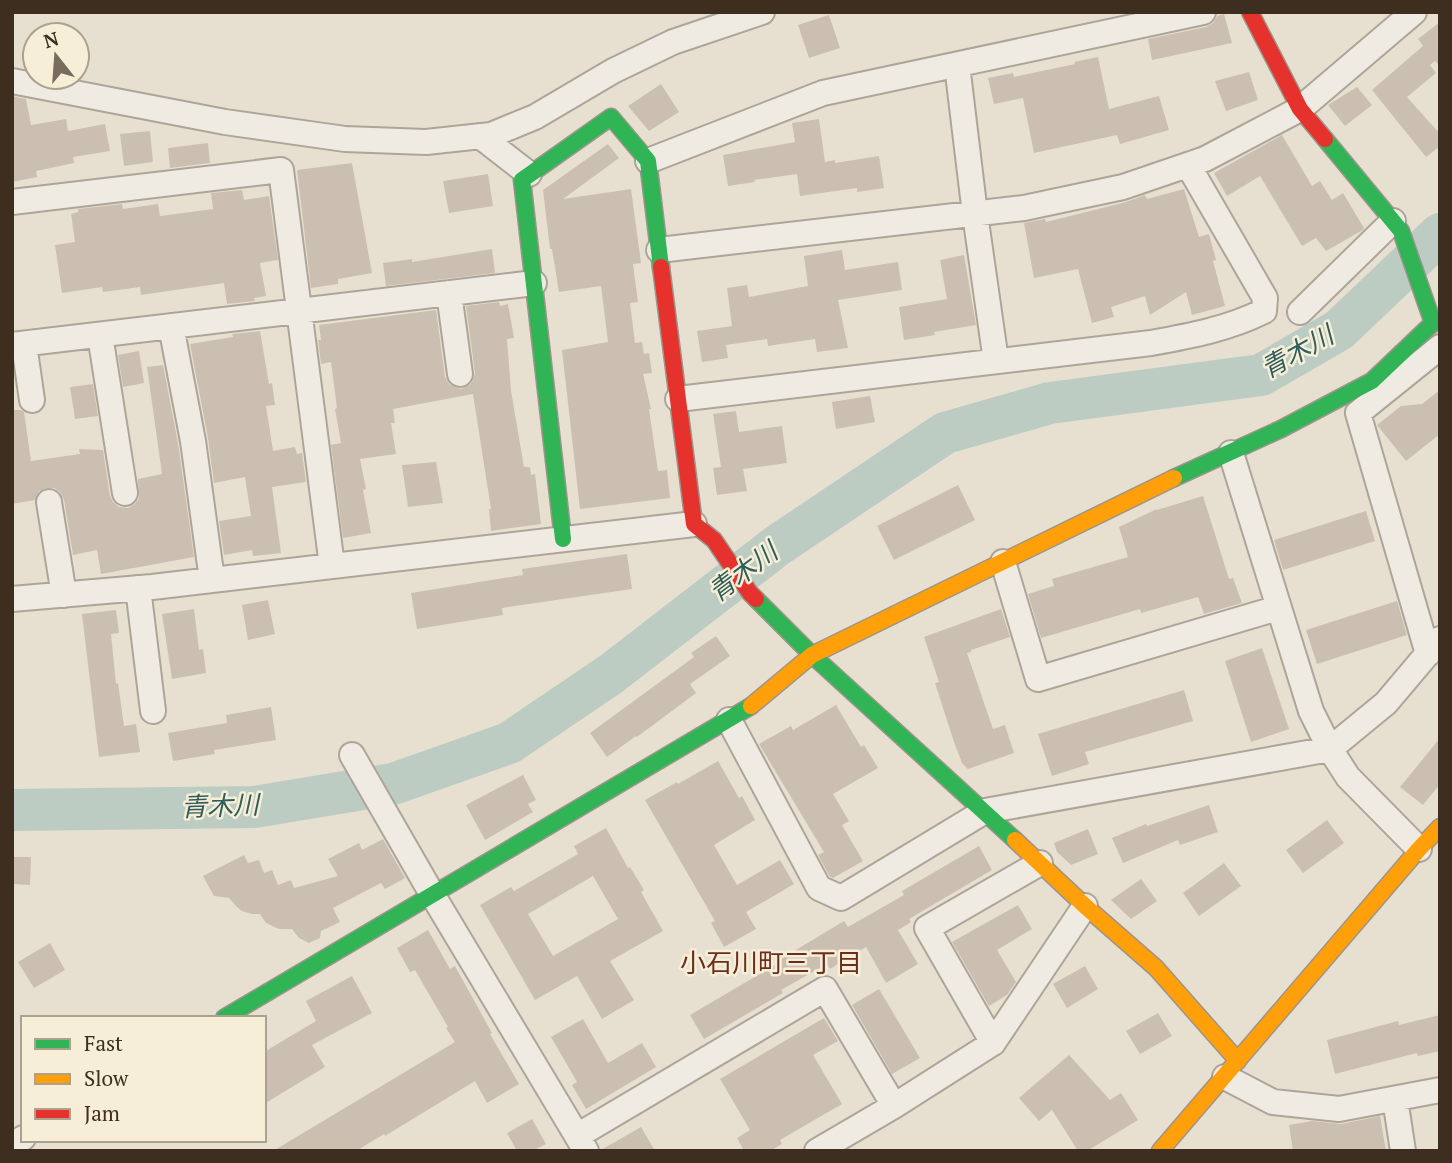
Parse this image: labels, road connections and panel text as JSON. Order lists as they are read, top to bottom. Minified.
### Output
{"districts":["小石川町三丁目"],"water":["青木川"],"legend":["Fast","Slow","Jam"],"north":"top"}
